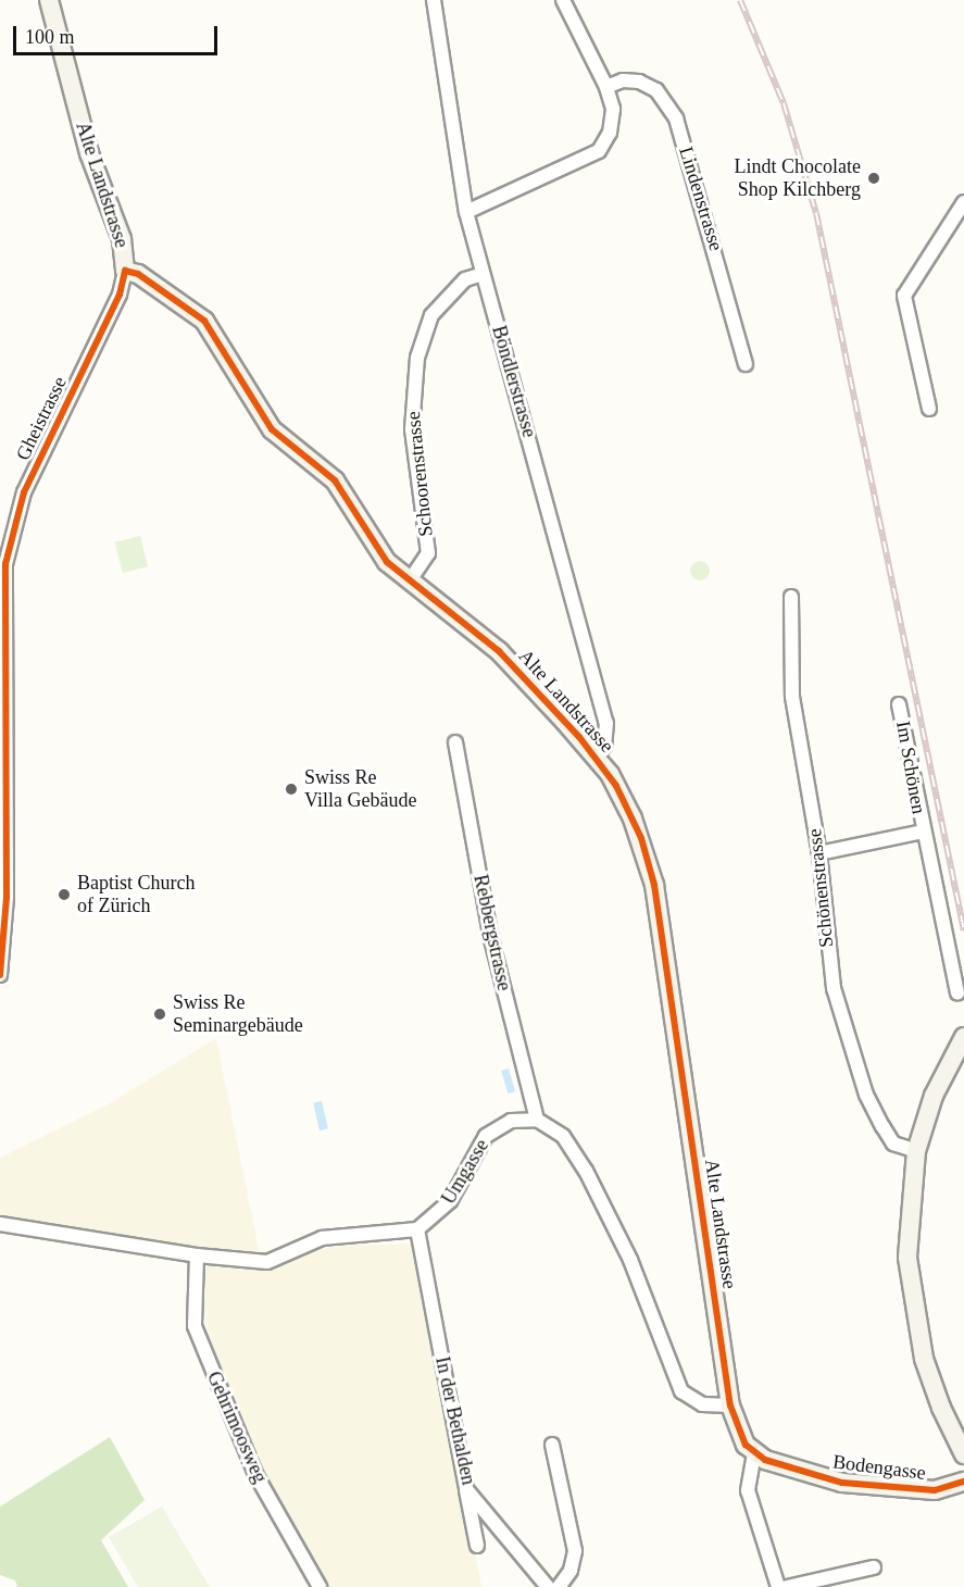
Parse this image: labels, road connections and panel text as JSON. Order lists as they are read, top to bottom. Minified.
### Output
{"streets":{"street":["Alte Landstrasse","Lindenstrasse","Böndlerstrasse","Gheistrasse","Schoorenstrasse","Im Schönen","Schönenstrasse","Rebbergstrasse","Umgasse","In der Bethalden","Gehrimoosweg","Bodengasse"]},"crossings":[["Alte Landstrasse","Böndlerstrasse"],["Alte Landstrasse","Gheistrasse"],["Alte Landstrasse","Schoorenstrasse"],["Alte Landstrasse","Bodengasse"],["Böndlerstrasse","Schoorenstrasse"],["Im Schönen","Schönenstrasse"],["Rebbergstrasse","Umgasse"],["Umgasse","In der Bethalden"]],"places":["Lindt Chocolate Shop Kilchberg","Swiss Re Villa Gebäude","Baptist Church of Zürich","Swiss Re Seminargebäude"],"scale_bar":"100 m"}
